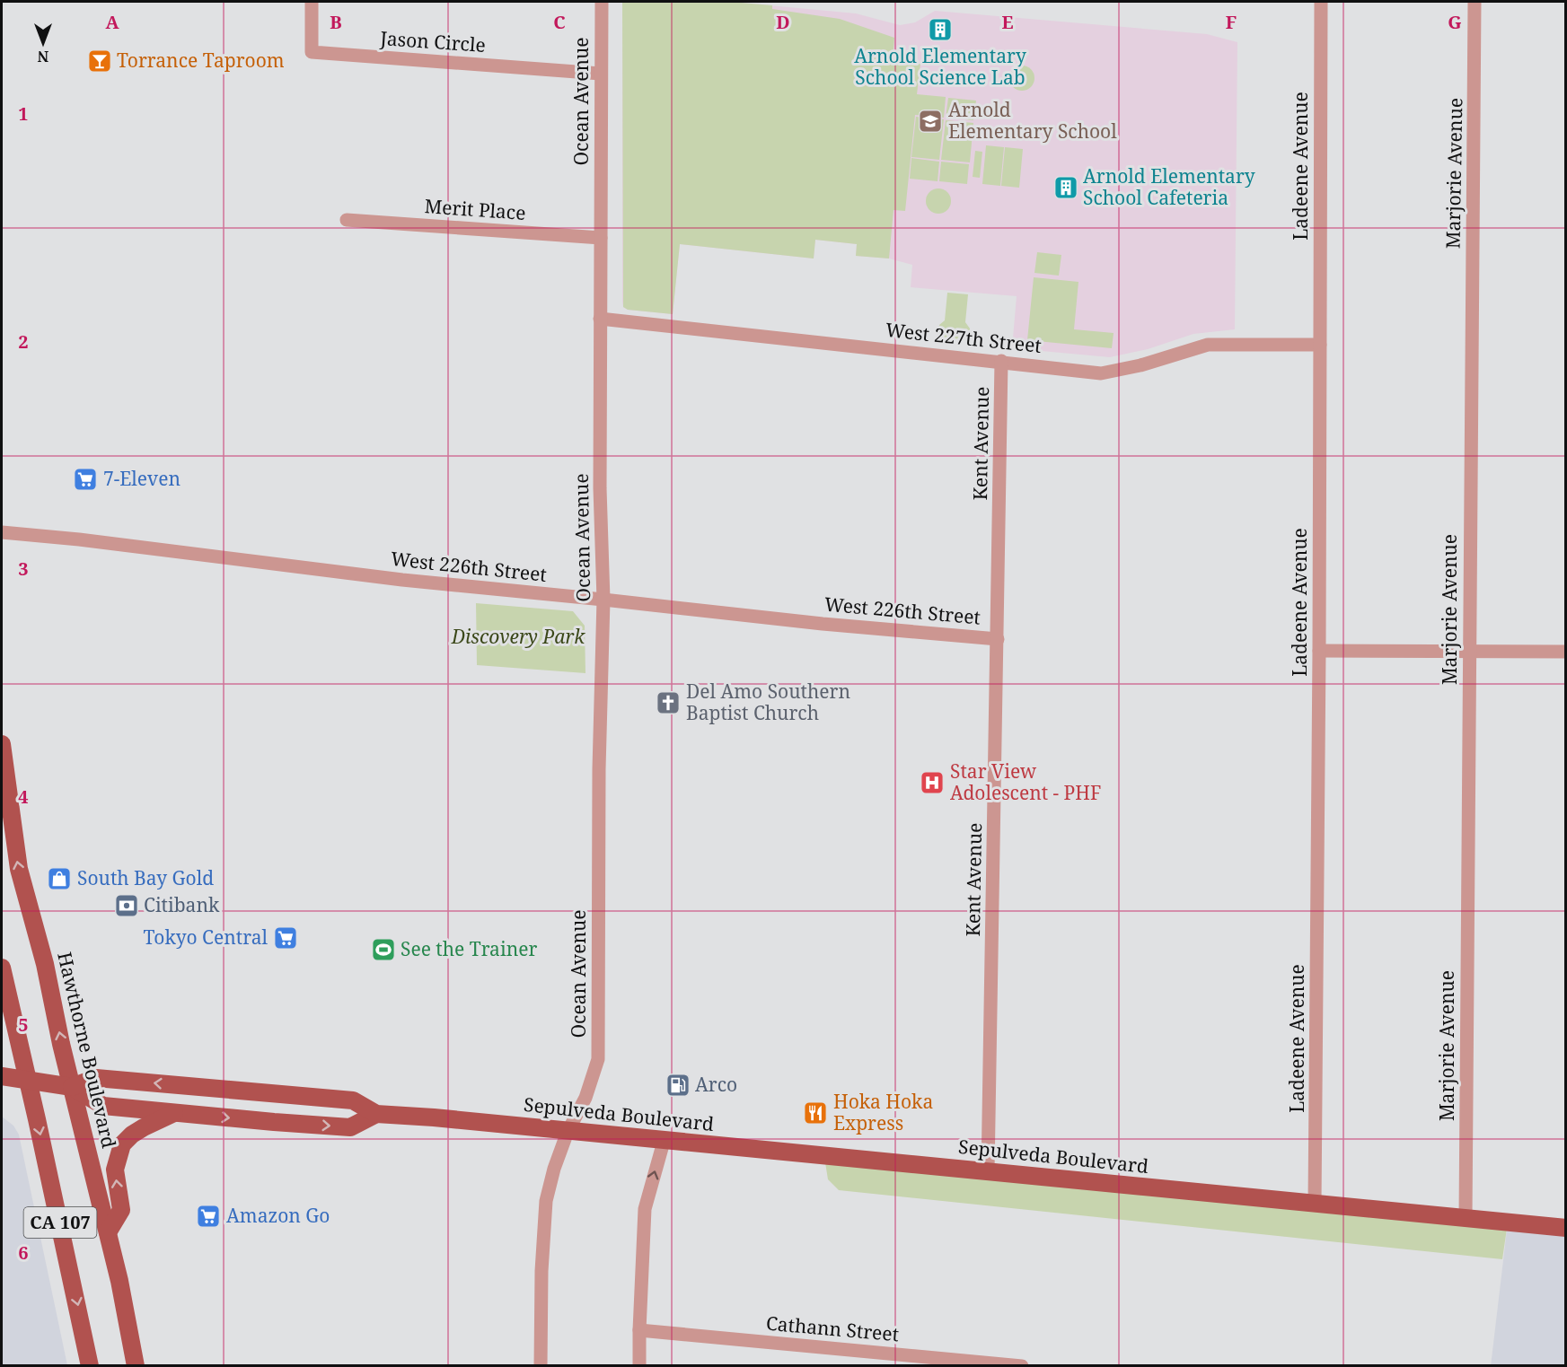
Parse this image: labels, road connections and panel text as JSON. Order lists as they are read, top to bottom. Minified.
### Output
{"streets":{"main road":["Hawthorne Boulevard","Sepulveda Boulevard","CA 107"],"street":["Jason Circle","Ocean Avenue","Ladeene Avenue","Marjorie Avenue","Merit Place","West 227th Street","Kent Avenue","West 226th Street","Cathann Street"]},"crossings":[["Jason Circle","Ocean Avenue"],["Ocean Avenue","Merit Place"],["Ocean Avenue","West 227th Street"],["Ocean Avenue","West 226th Street"],["Ocean Avenue","Sepulveda Boulevard"],["Ladeene Avenue","West 227th Street"],["Ladeene Avenue","Sepulveda Boulevard"],["Marjorie Avenue","Sepulveda Boulevard"],["West 227th Street","Kent Avenue"],["Kent Avenue","West 226th Street"],["Kent Avenue","Sepulveda Boulevard"],["Hawthorne Boulevard","Sepulveda Boulevard"],["Sepulveda Boulevard","CA 107"]],"parks":["Discovery Park"],"places":{"building":["Arnold Elementary School Science Lab","Arnold Elementary School Cafeteria"],"bar":["Torrance Taproom"],"school or university":["Arnold Elementary School"],"supermarket":["7-Eleven","Tokyo Central","Amazon Go"],"church":["Del Amo Southern Baptist Church"],"hospital":["Star View Adolescent - PHF"],"shop":["South Bay Gold"],"bank":["Citibank"],"sports":["See the Trainer"],"fuel station":["Arco"],"restaurant":["Hoka Hoka Express"]},"north":"bottom","grid":{"columns":["A","B","C","D","E","F","G"],"rows":["1","2","3","4","5","6"]}}
